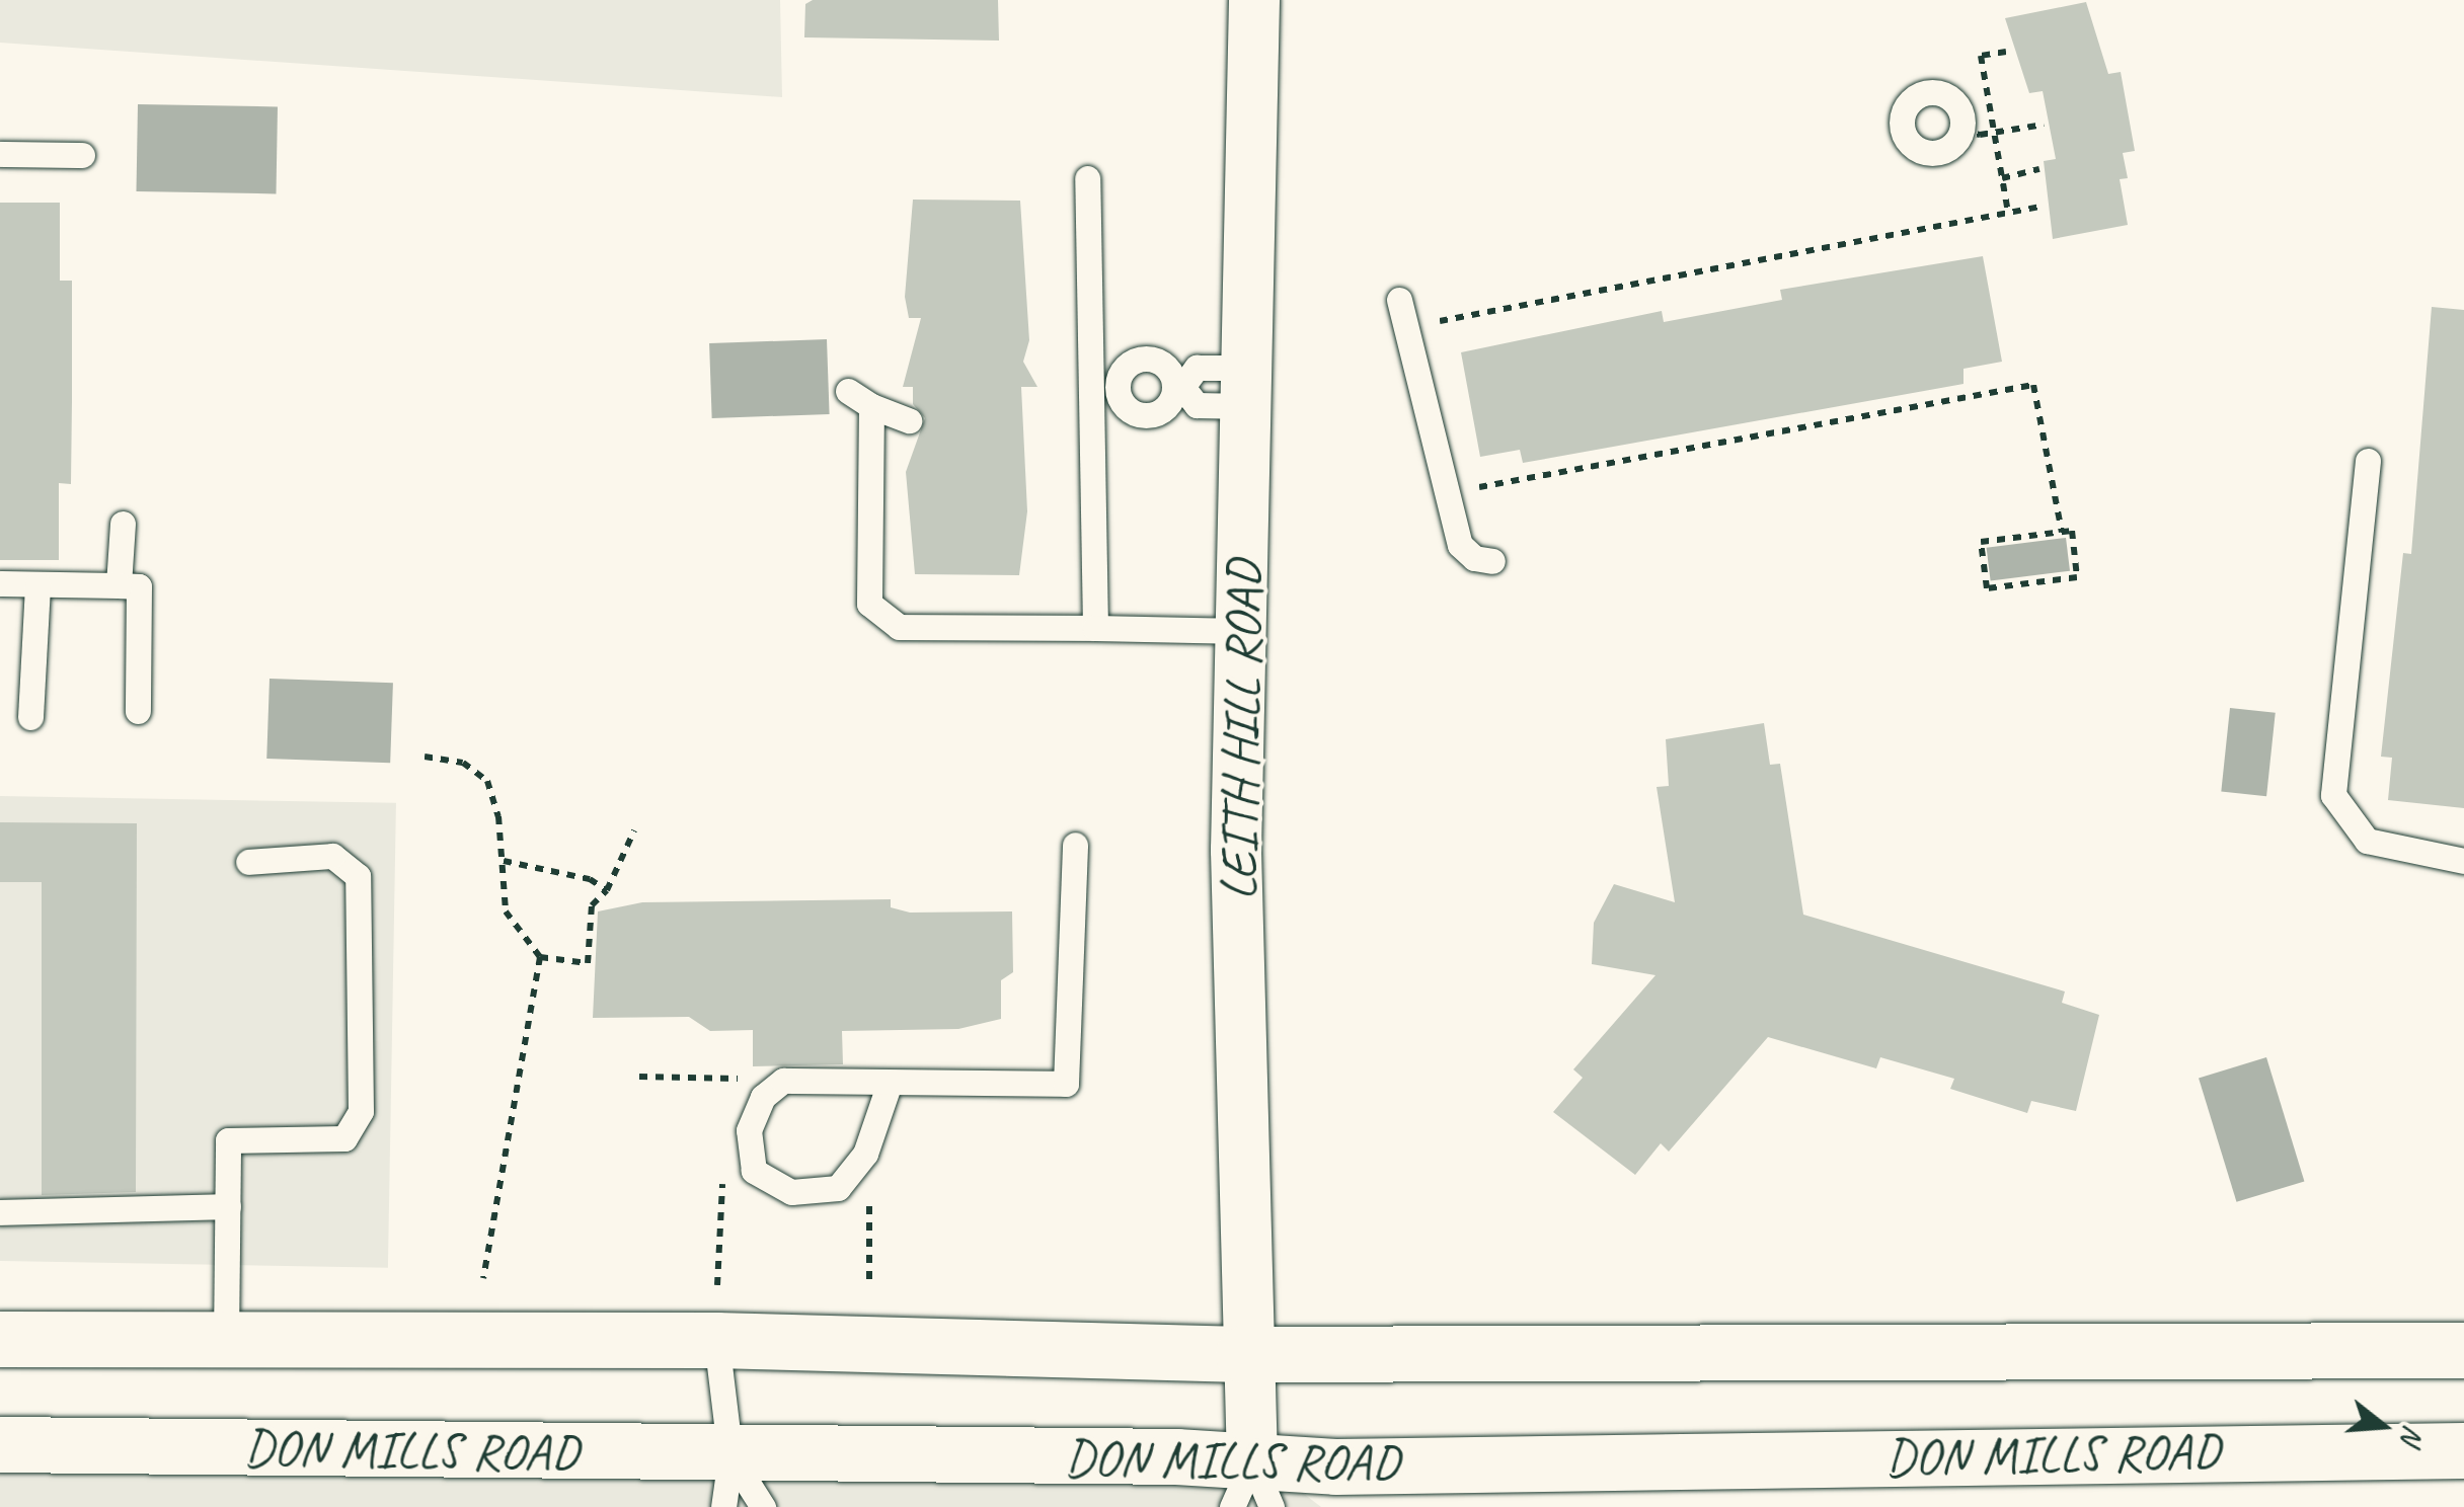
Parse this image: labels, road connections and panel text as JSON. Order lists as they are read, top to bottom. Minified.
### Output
{"streets":{"main road":["DON MILLS ROAD"],"street":["LEITH HILL ROAD"]},"crossings":[["LEITH HILL ROAD","DON MILLS ROAD"]],"north":"right"}
